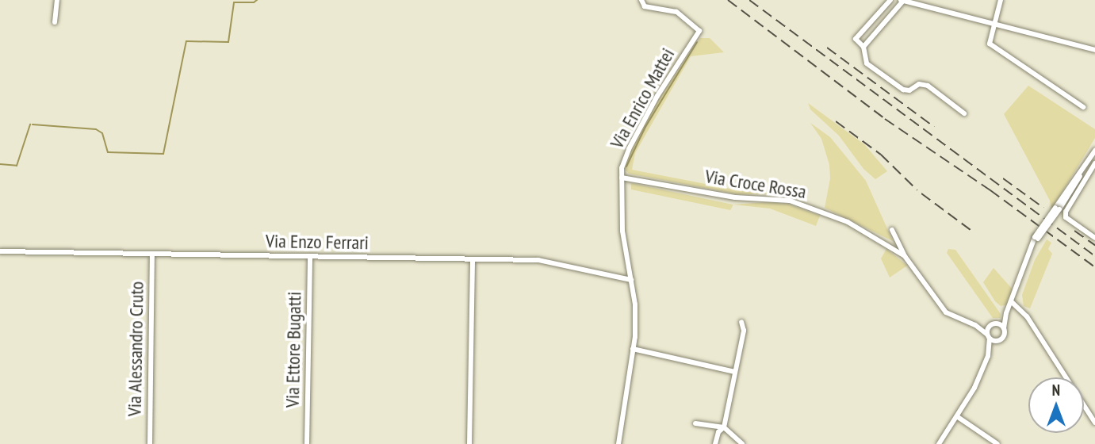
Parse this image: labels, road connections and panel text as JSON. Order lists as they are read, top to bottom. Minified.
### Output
{"streets":{"street":["Via Enrico Mattei","Via Croce Rossa","Via Enzo Ferrari","Via Alessandro Cruto","Via Ettore Bugatti"]},"crossings":[["Via Enrico Mattei","Via Croce Rossa"],["Via Enrico Mattei","Via Enzo Ferrari"],["Via Enzo Ferrari","Via Alessandro Cruto"],["Via Enzo Ferrari","Via Ettore Bugatti"]],"north":"top"}
